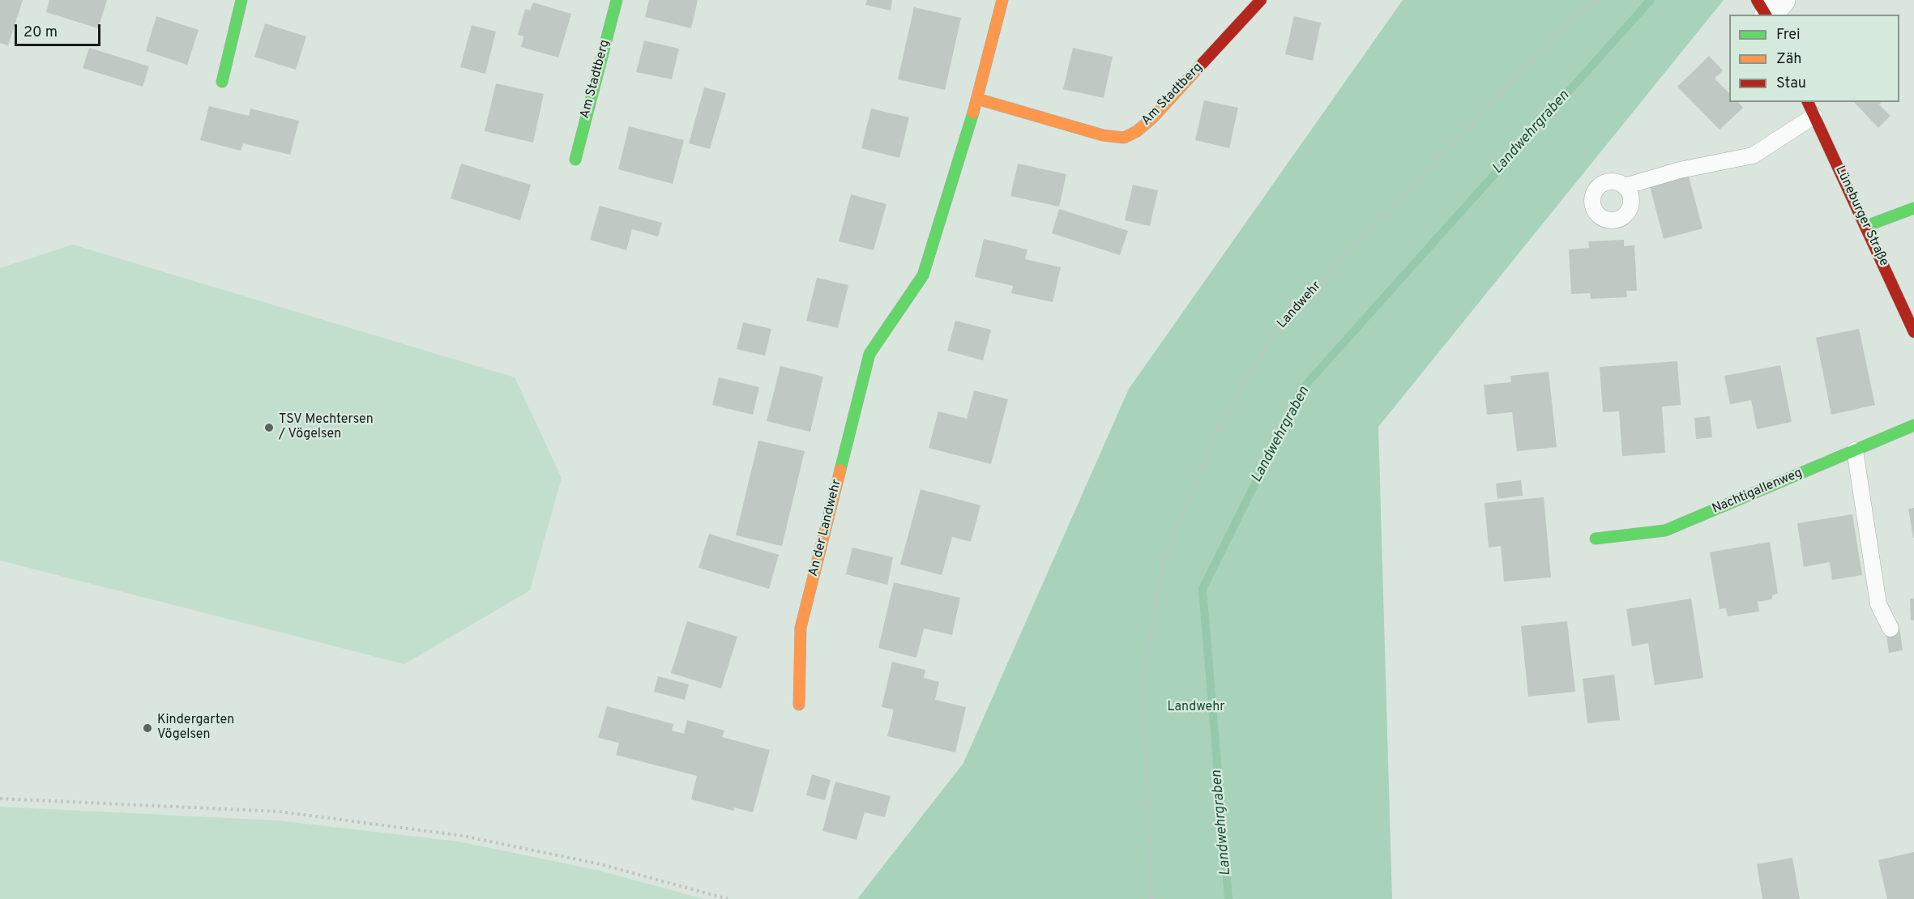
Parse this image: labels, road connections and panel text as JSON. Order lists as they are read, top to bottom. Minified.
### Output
{"streets":{"street":["Am Stadtberg","Lüneburger Straße","Nachtigallenweg","An der Landwehr"],"path":["Landwehr"]},"crossings":[["Am Stadtberg","An der Landwehr"]],"water":["Landwehrgraben"],"parks":["Landwehr"],"places":["TSV Mechtersen / Vögelsen","Kindergarten Vögelsen"],"legend":["Frei","Zäh","Stau"],"scale_bar":"20 m"}
